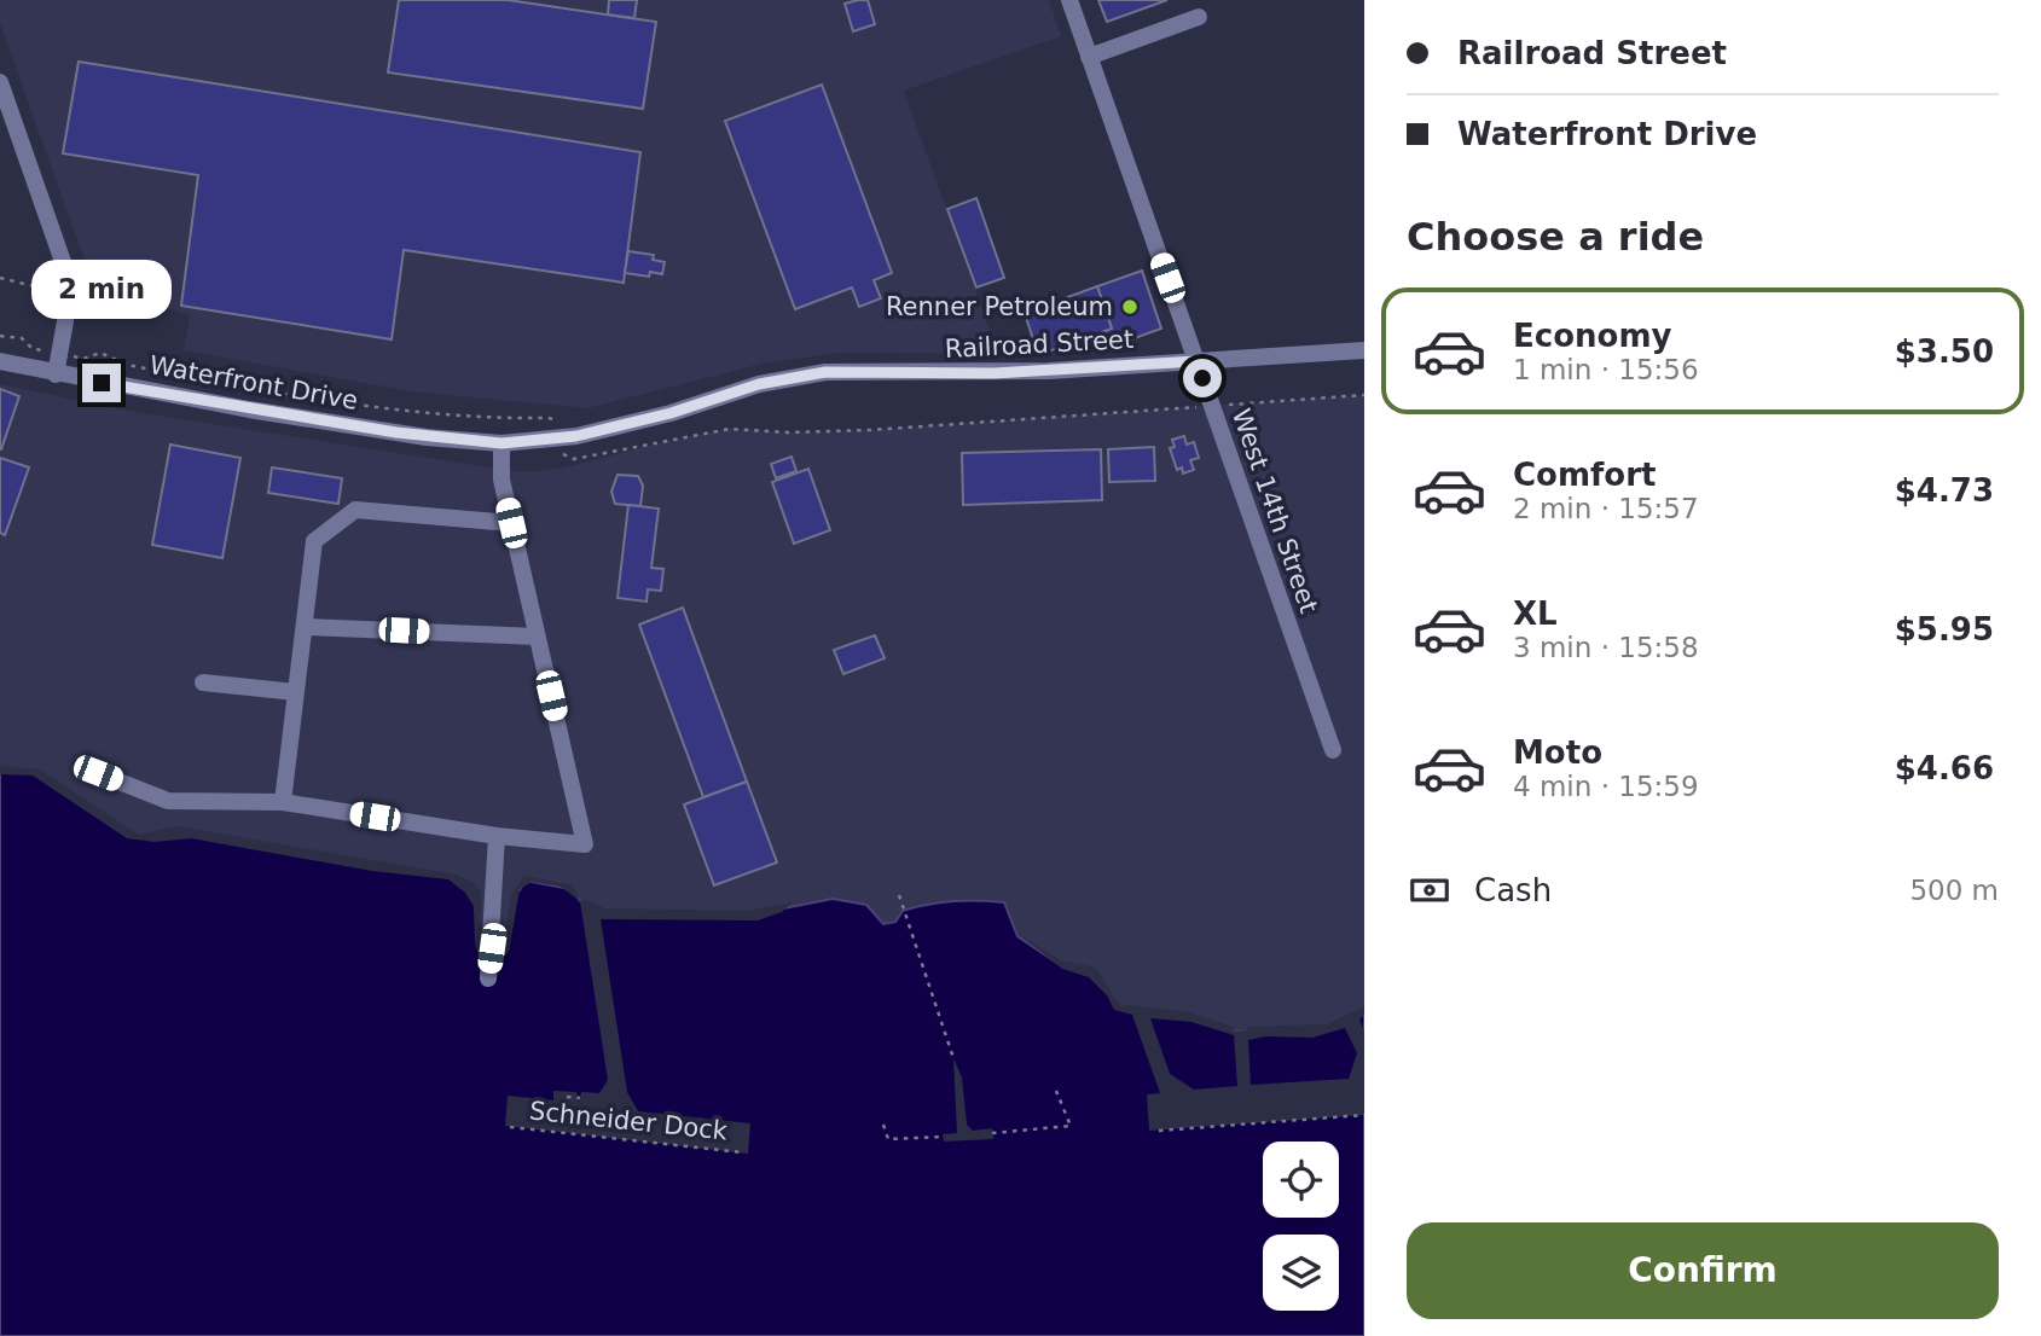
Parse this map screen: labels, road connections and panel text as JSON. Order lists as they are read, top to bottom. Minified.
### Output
{"streets":{"street":["Railroad Street","Waterfront Drive","West 14th Street"],"path":["Schneider Dock"]},"crossings":[["Railroad Street","Waterfront Drive"],["Railroad Street","West 14th Street"]],"places":["Renner Petroleum"],"page":{"banner":["Railroad Street","Waterfront Drive"],"heading":"Choose a ride","bubble":"2 min","list":[{"name":"Economy","note":"1 min · 15:56","value":"$3.50"},{"name":"Comfort","note":"2 min · 15:57","value":"$4.73"},{"name":"XL","note":"3 min · 15:58","value":"$5.95"},{"name":"Moto","note":"4 min · 15:59","value":"$4.66"}],"pay":["Cash","500 m"],"buttons":"Confirm"}}
